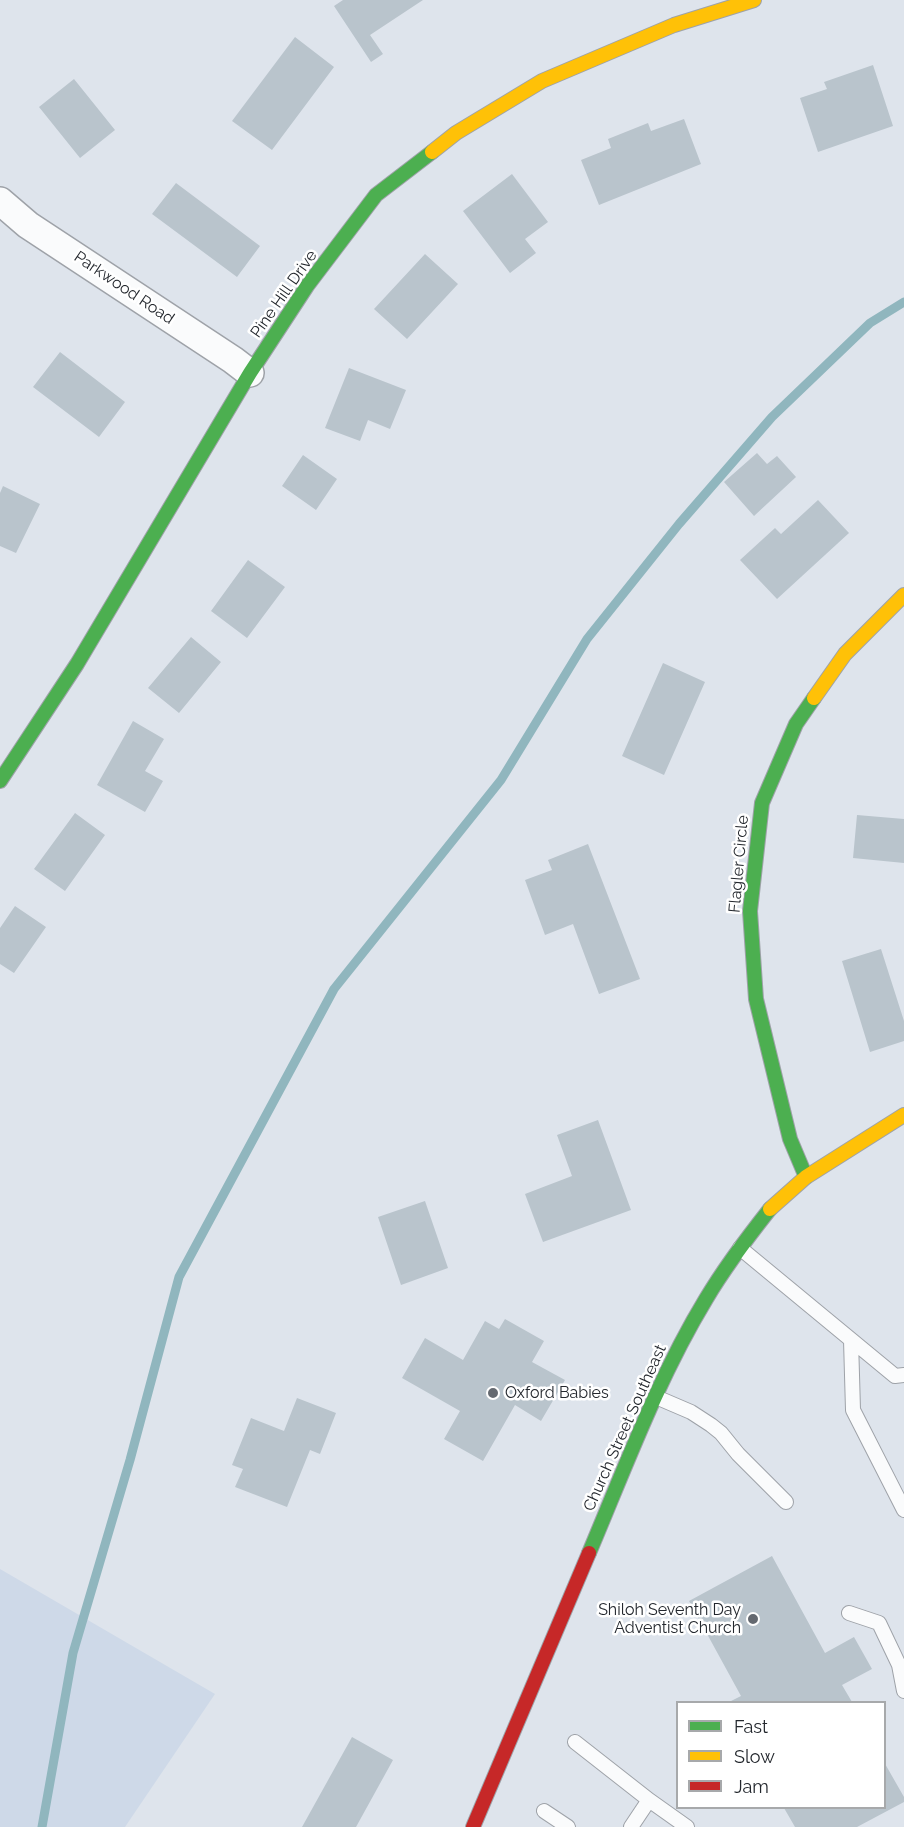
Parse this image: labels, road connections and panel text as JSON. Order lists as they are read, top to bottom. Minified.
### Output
{"streets":{"street":["Parkwood Road","Pine Hill Drive","Flagler Circle","Church Street Southeast"]},"crossings":[["Parkwood Road","Pine Hill Drive"],["Flagler Circle","Church Street Southeast"]],"places":["Oxford Babies","Shiloh Seventh Day Adventist Church"],"legend":["Fast","Slow","Jam"]}
